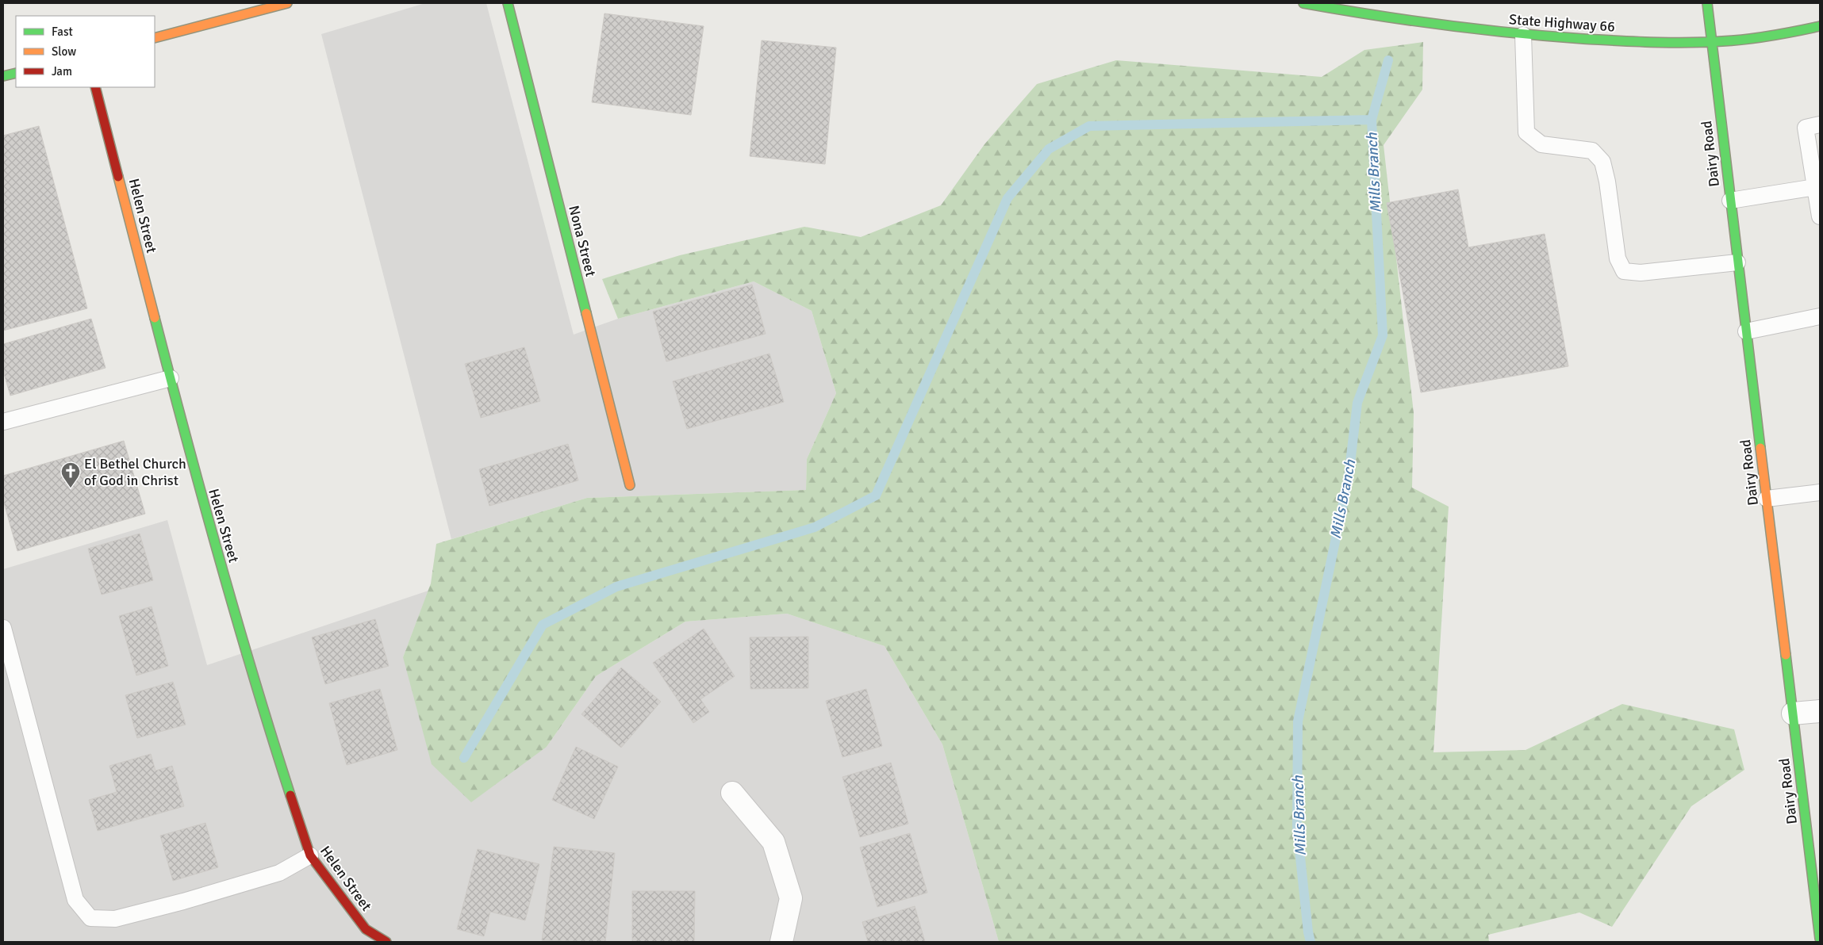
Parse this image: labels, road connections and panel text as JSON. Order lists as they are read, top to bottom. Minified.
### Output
{"streets":{"street":["State Highway 66","Dairy Road","Helen Street","Nona Street"]},"crossings":[["State Highway 66","Dairy Road"]],"water":["Mills Branch"],"places":{"church":["El Bethel Church of God in Christ"]},"legend":["Fast","Slow","Jam"]}
